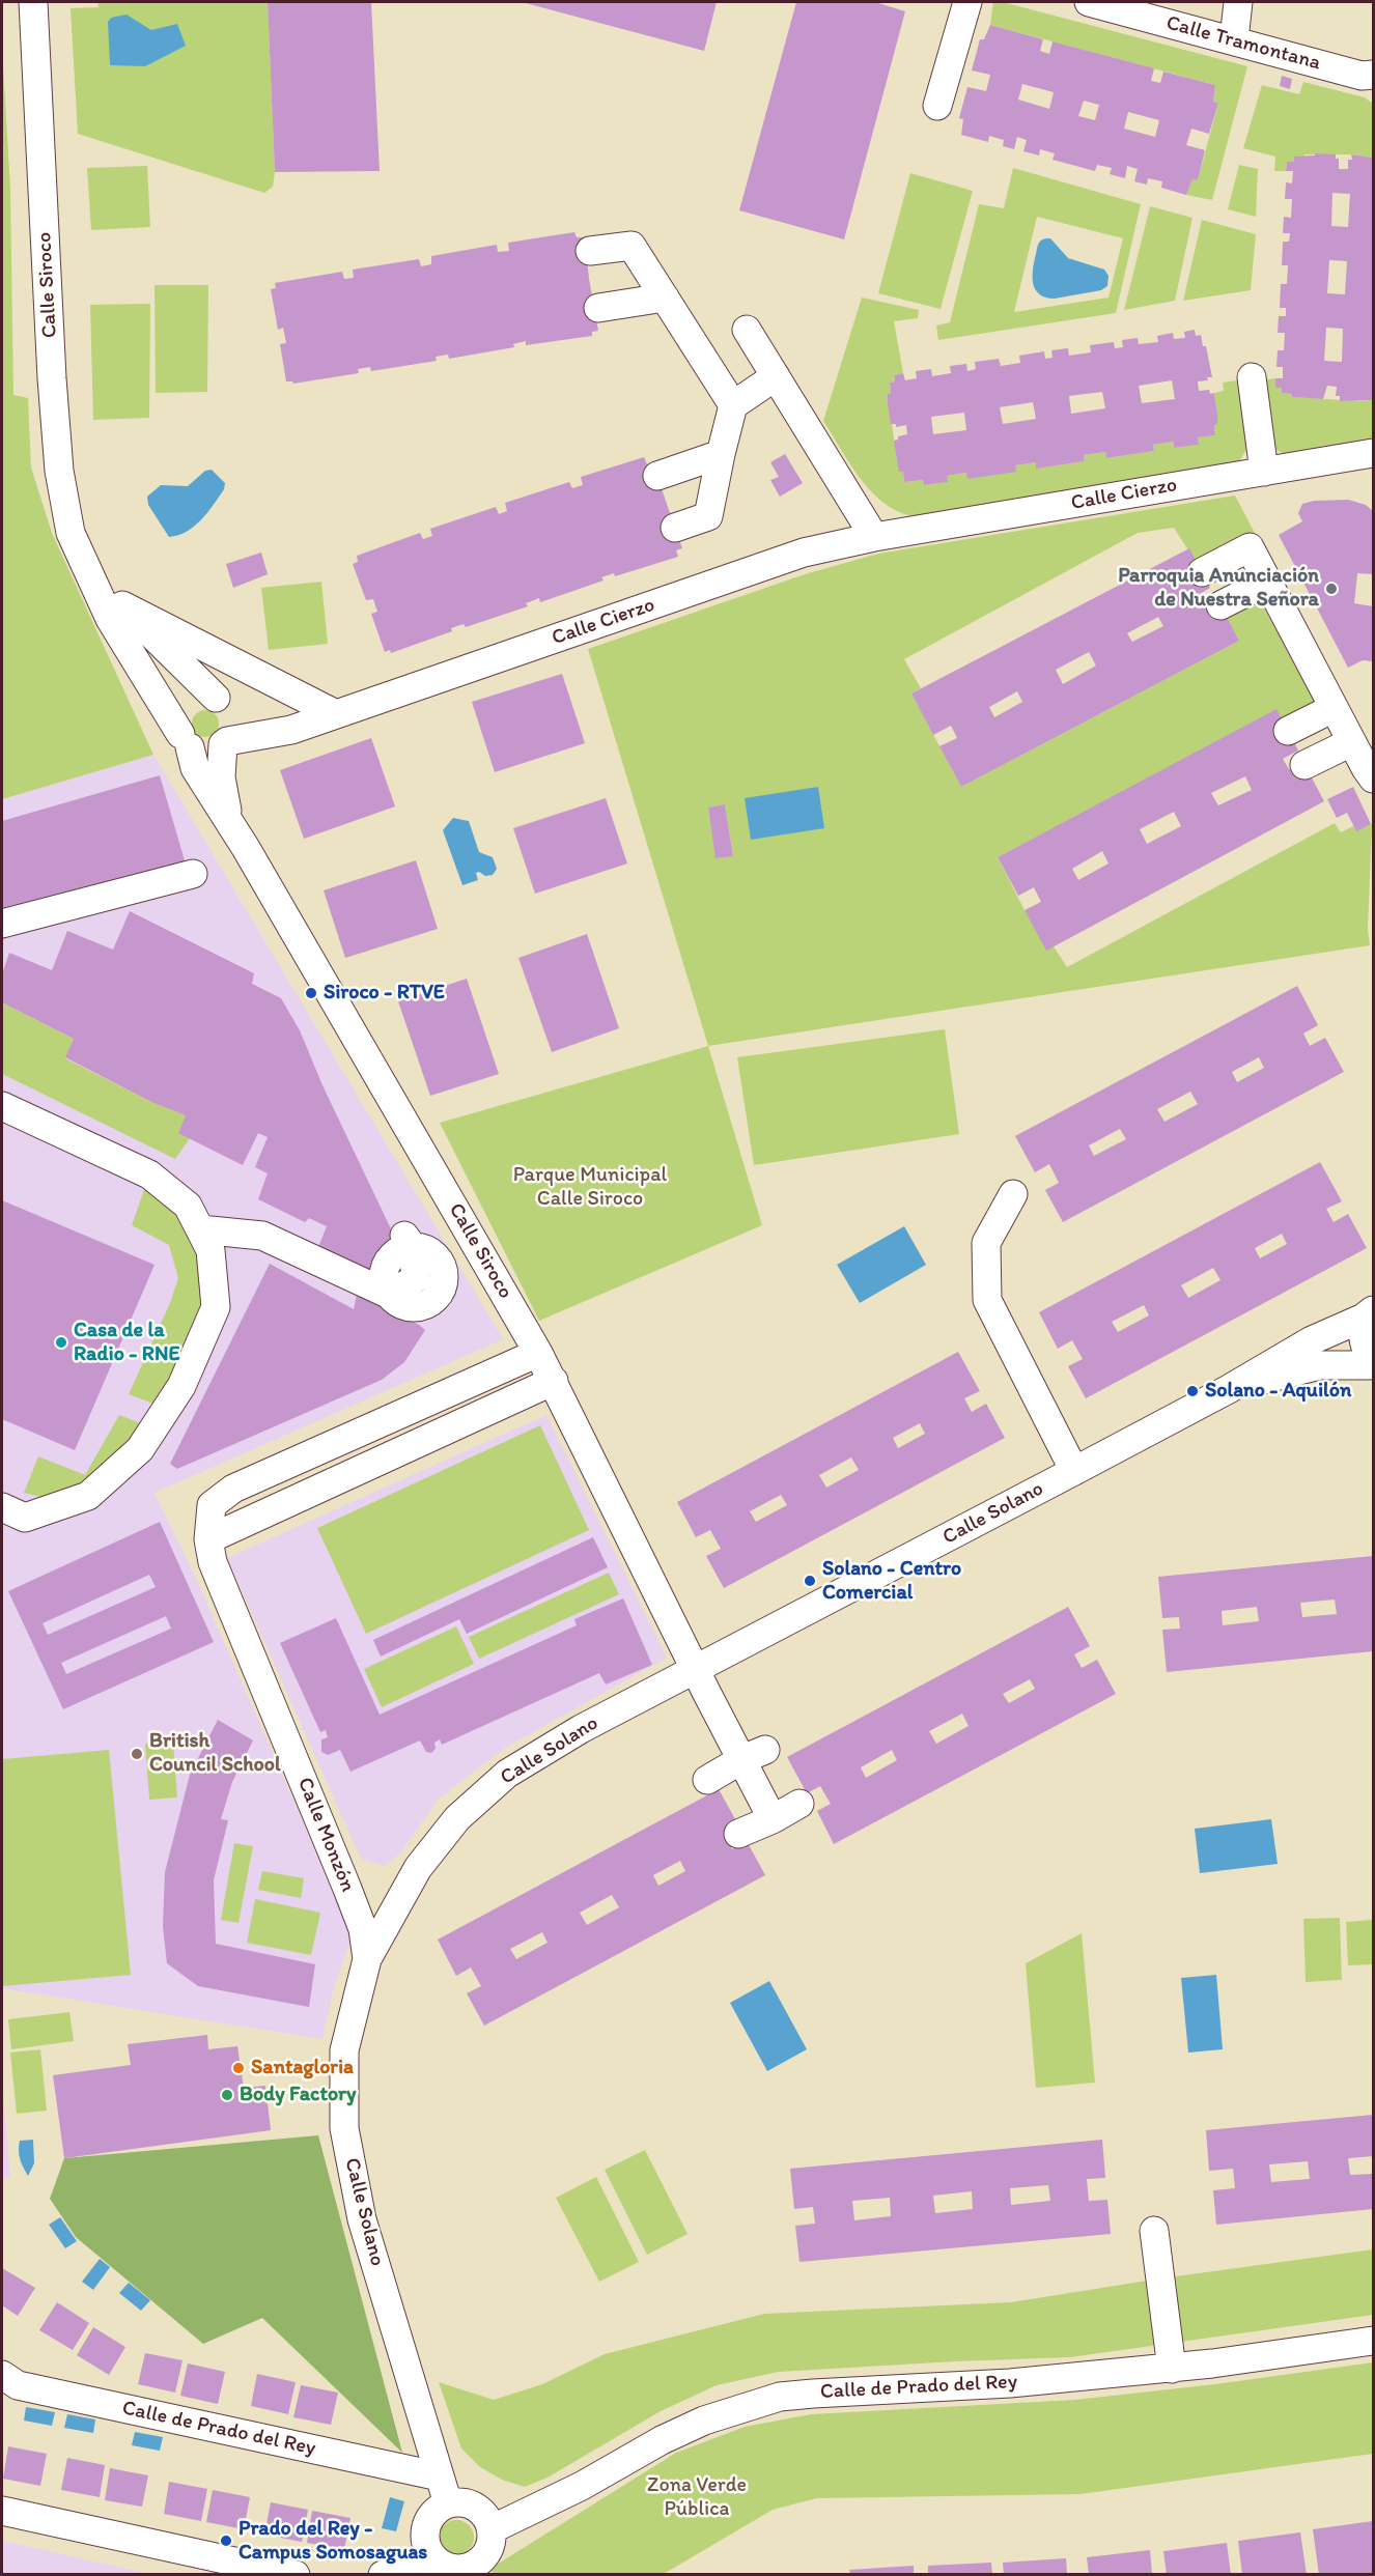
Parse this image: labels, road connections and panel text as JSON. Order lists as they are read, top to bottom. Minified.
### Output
{"streets":{"street":["Calle Tramontana","Calle Siroco","Calle Cierzo","Calle Solano","Calle Monzón","Calle de Prado del Rey"]},"crossings":[["Calle Siroco","Calle Cierzo"],["Calle Siroco","Calle Solano"],["Calle Siroco","Calle Monzón"],["Calle Solano","Calle Monzón"],["Calle Solano","Calle de Prado del Rey"]],"parks":["Parque Municipal Calle Siroco","Zona Verde Pública"],"places":["Parroquia Anunciación de Nuestra Señora","Siroco - RTVE","Casa de la Radio - RNE","Solano - Aquilón","Solano - Centro Comercial","British Council School","Santagloria","Body Factory","Prado del Rey - Campus Somosaguas"]}
